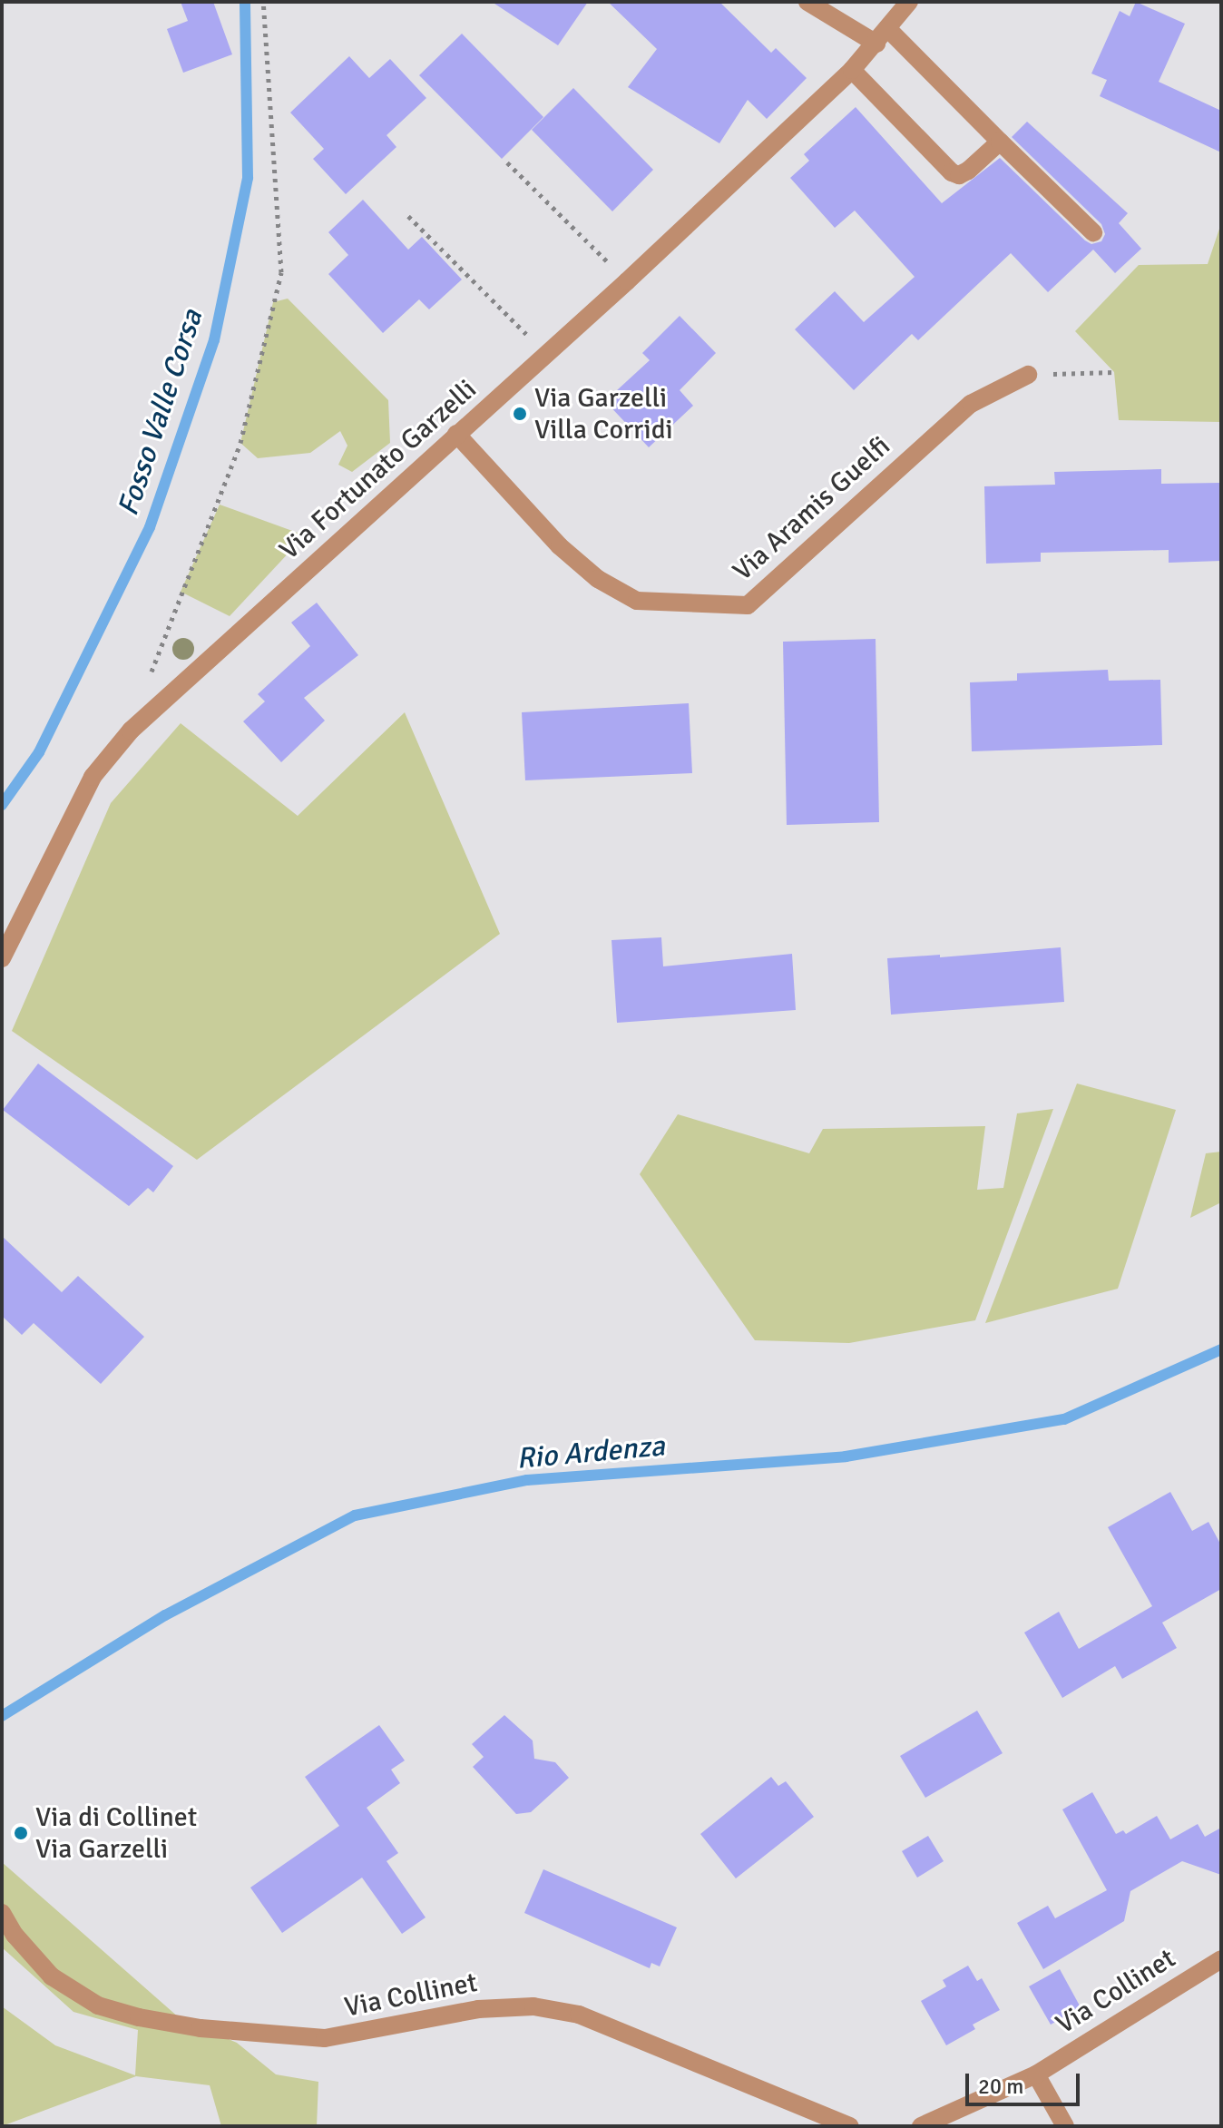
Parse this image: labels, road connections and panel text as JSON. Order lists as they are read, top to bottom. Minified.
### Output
{"streets":{"street":["Via Fortunato Garzelli","Via Aramis Guelfi","Via Collinet"]},"crossings":[["Via Fortunato Garzelli","Via Aramis Guelfi"]],"water":["Fosso Valle Corsa","Rio Ardenza"],"places":["Via Garzelli Villa Corridi","Via di Collinet Via Garzelli"],"scale_bar":"20 m"}
